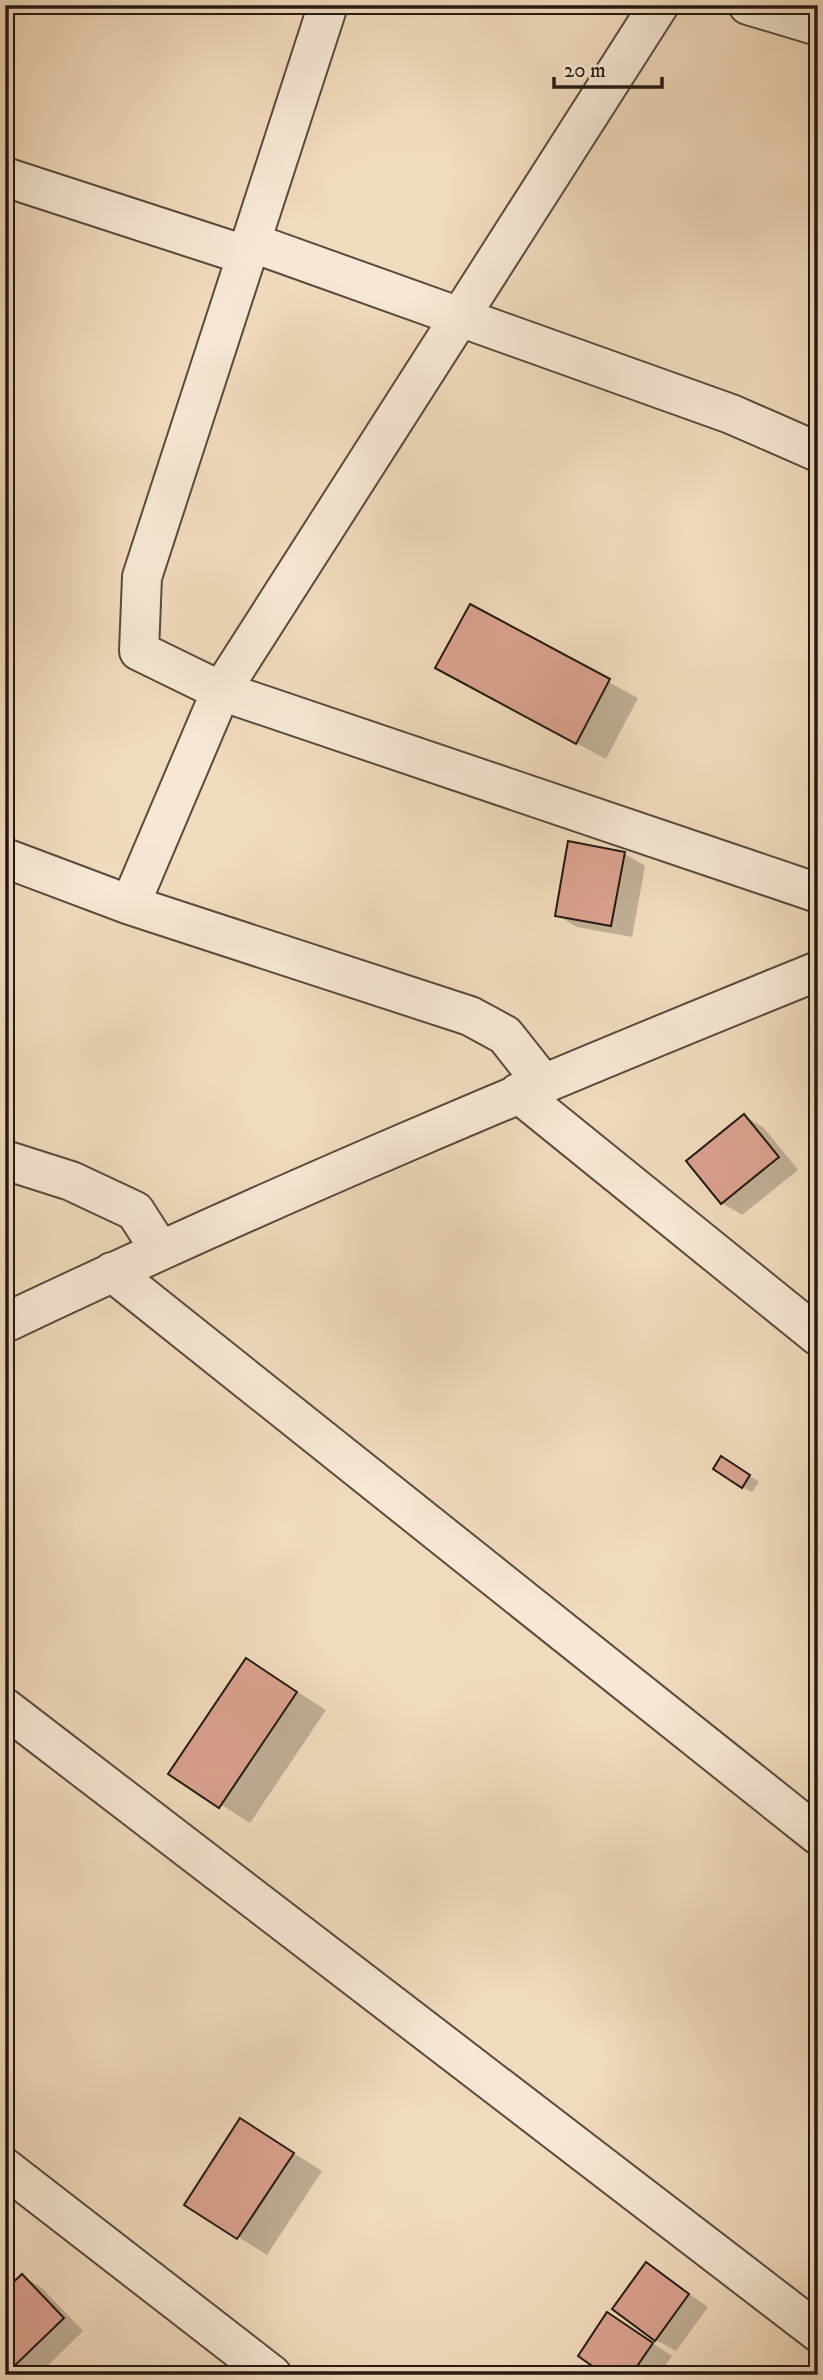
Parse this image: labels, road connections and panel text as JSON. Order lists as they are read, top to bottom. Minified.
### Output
{"scale_bar":"20 m"}
